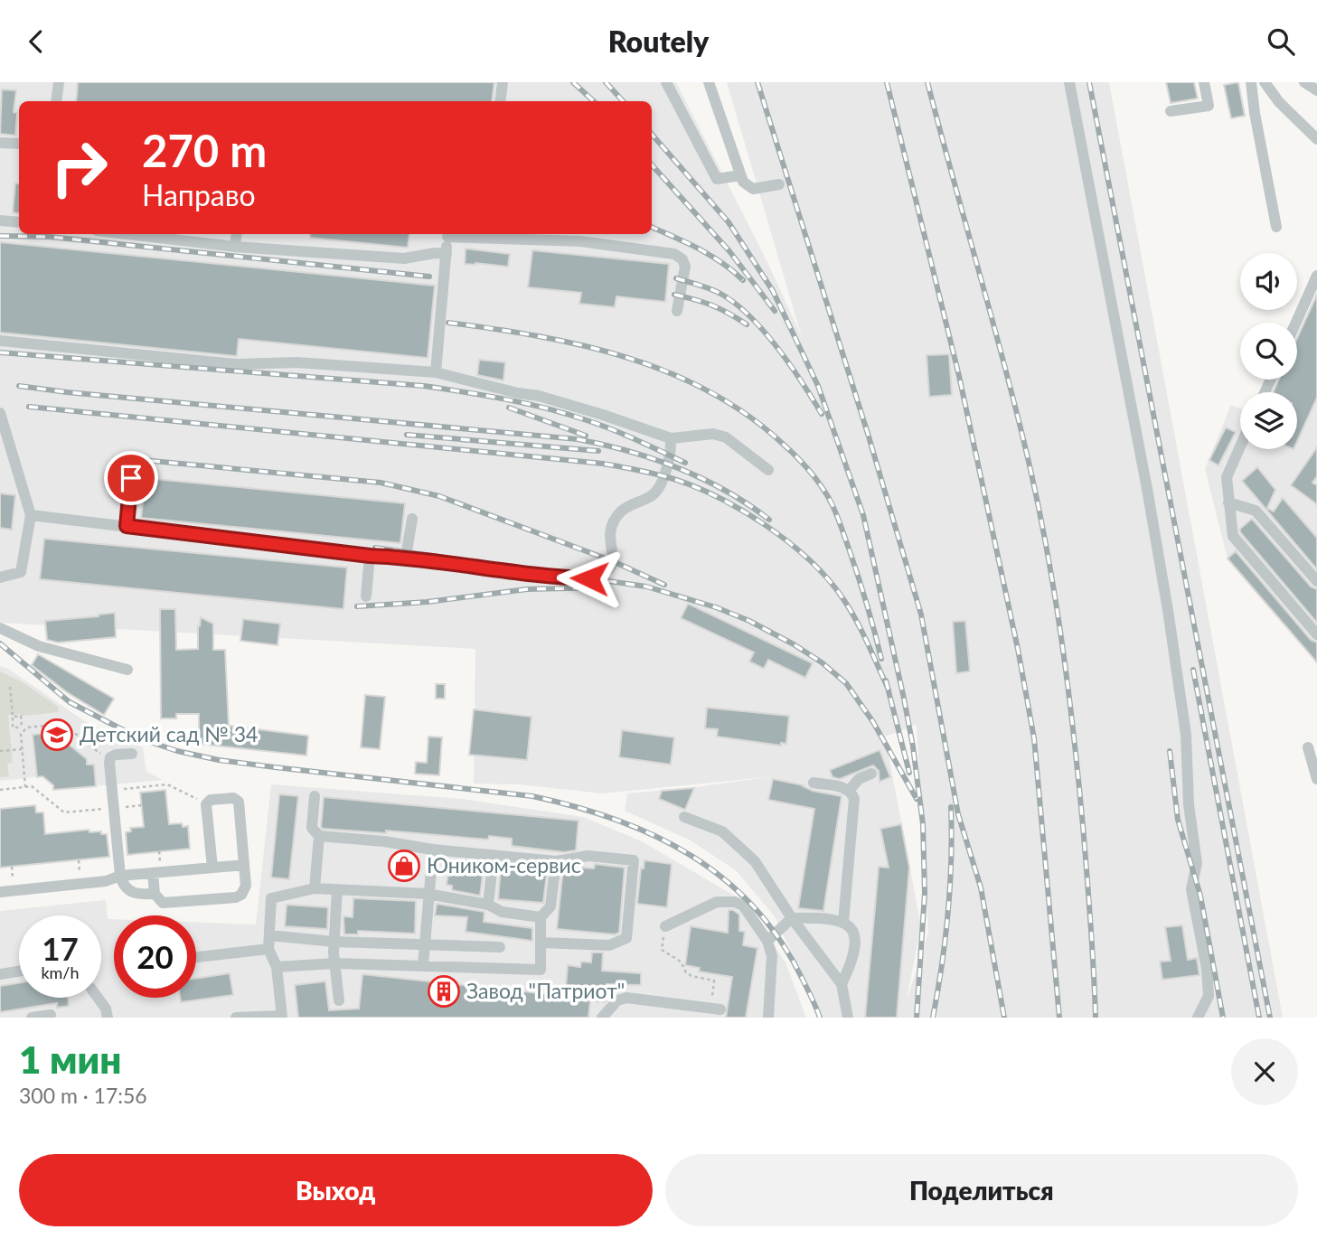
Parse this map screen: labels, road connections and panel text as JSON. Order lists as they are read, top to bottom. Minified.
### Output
{"places":{"school or university":["Детский сад № 34"],"shop":["Юником-сервис"],"building":["Завод \"Патриот\""]},"page":{"header":"Routely","turn":["270 m","Направо"],"speed":"17 km/h","limit":"20","heading":["1 мин","300 m · 17:56"],"buttons":["Выход","Поделиться"]}}
